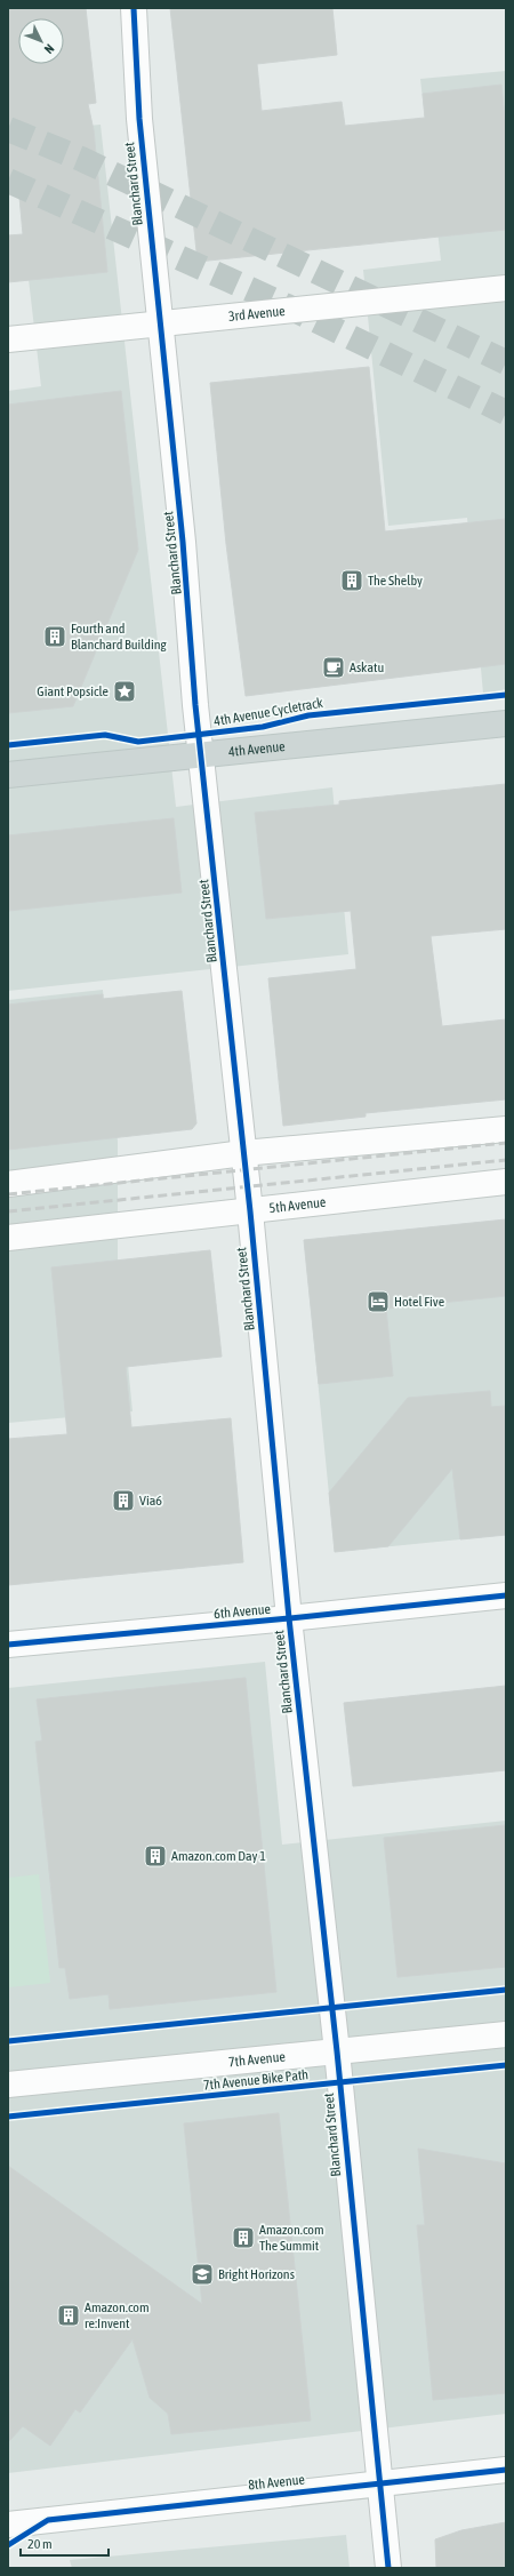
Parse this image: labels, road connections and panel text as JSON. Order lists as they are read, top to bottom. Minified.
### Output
{"streets":{"main road":["Blanchard Street","3rd Avenue","4th Avenue","5th Avenue","6th Avenue","7th Avenue","8th Avenue"],"cycle path":["4th Avenue Cycletrack","7th Avenue Bike Path"]},"crossings":[["Blanchard Street","3rd Avenue"],["Blanchard Street","4th Avenue"],["Blanchard Street","5th Avenue"],["Blanchard Street","6th Avenue"],["Blanchard Street","7th Avenue"],["Blanchard Street","8th Avenue"]],"places":{"building":["The Shelby","Fourth and Blanchard Building","Via6","Amazon.com Day 1","Amazon.com The Summit","Amazon.com re:Invent"],"cafe":["Askatu"],"place":["Giant Popsicle"],"hotel":["Hotel Five"],"school or university":["Bright Horizons"]},"scale_bar":"20 m","north":"bottom right"}
